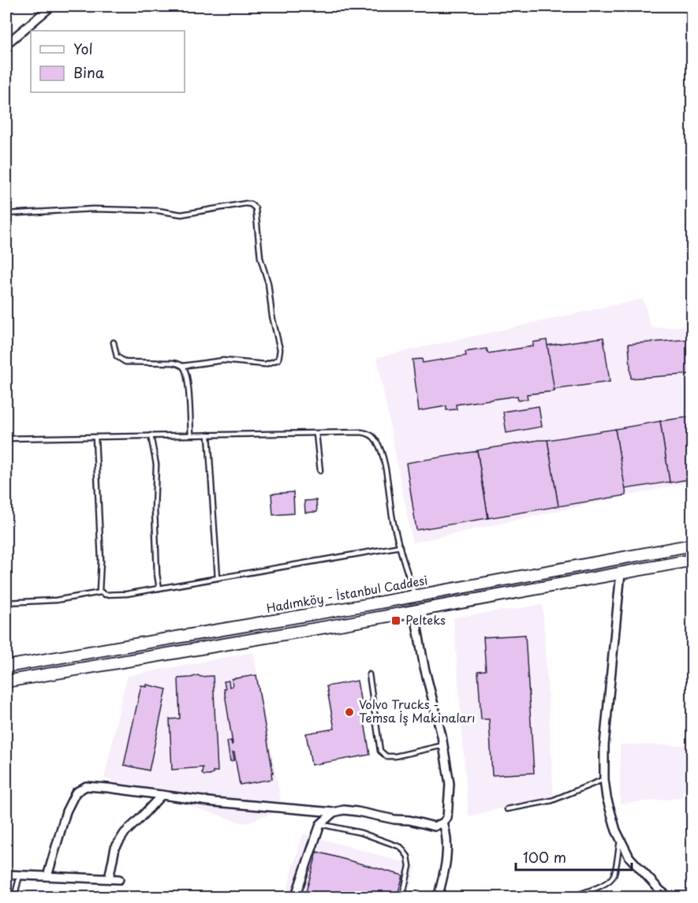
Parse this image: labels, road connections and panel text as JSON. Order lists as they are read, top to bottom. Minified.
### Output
{"streets":{"main road":["Hadımköy - İstanbul Caddesi"]},"places":{"transit":["Pelteks"],"other":["Volvo Trucks - Temsa İş Makinaları"]},"legend":["Yol","Bina"],"scale_bar":"100 m"}
